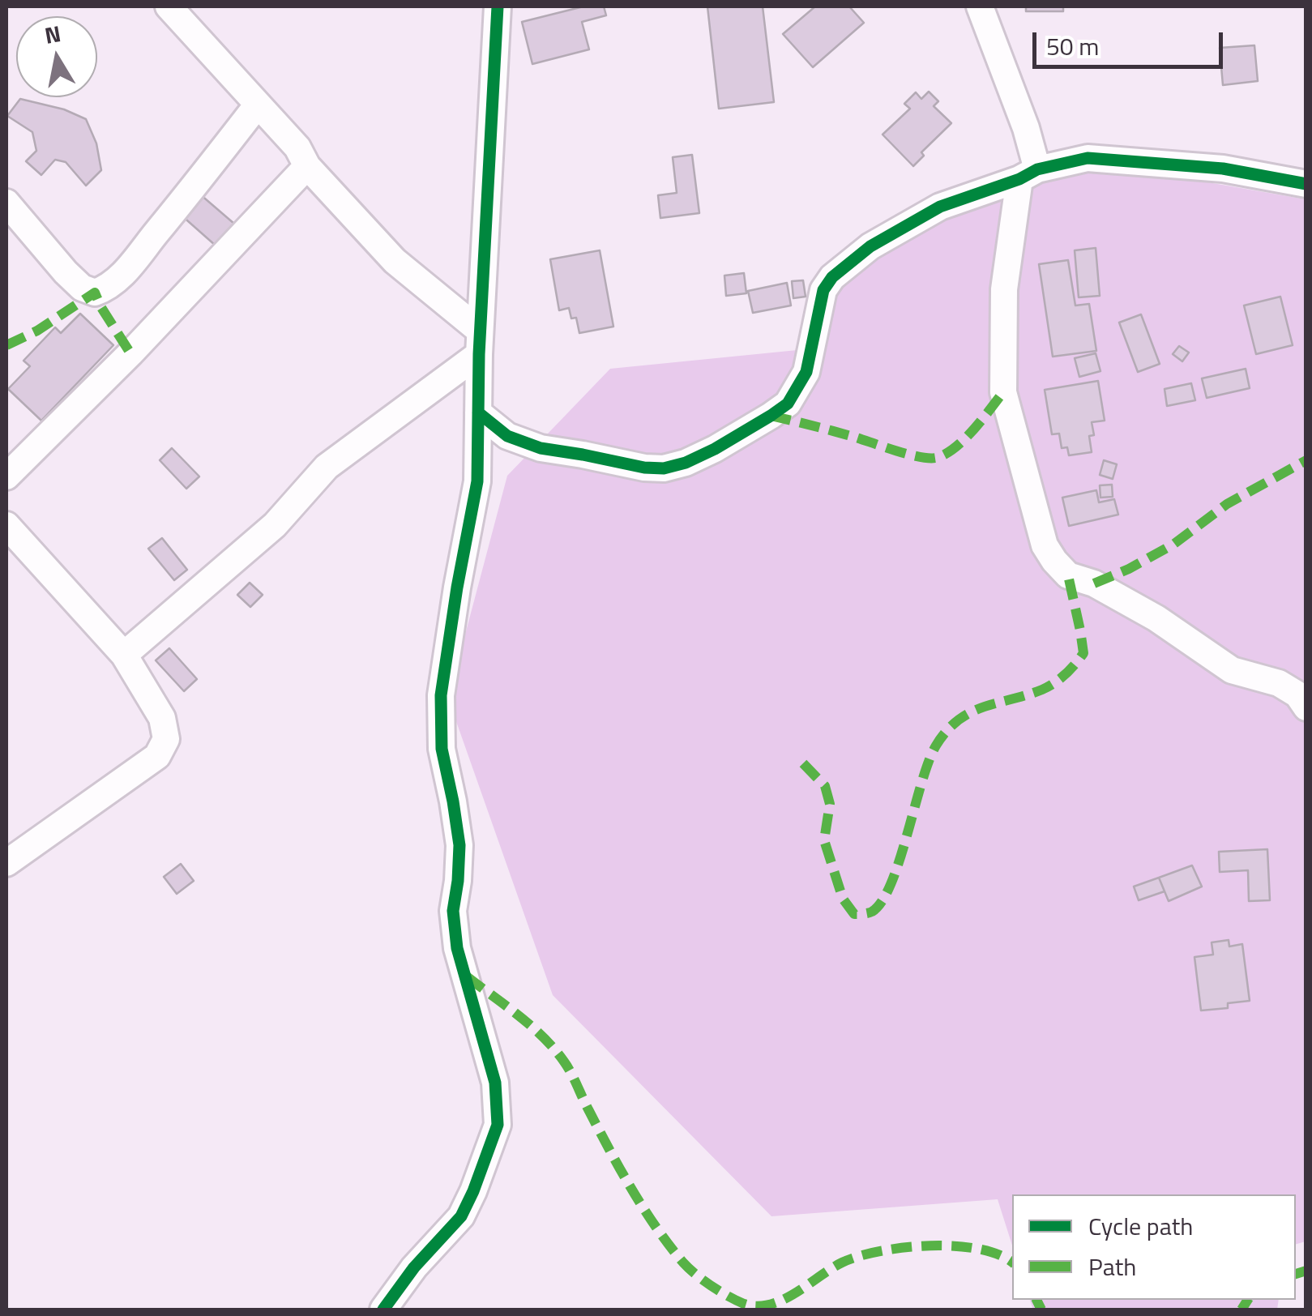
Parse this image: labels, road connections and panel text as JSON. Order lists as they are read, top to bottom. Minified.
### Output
{"legend":["Cycle path","Path"],"scale_bar":"50 m","north":"top"}
